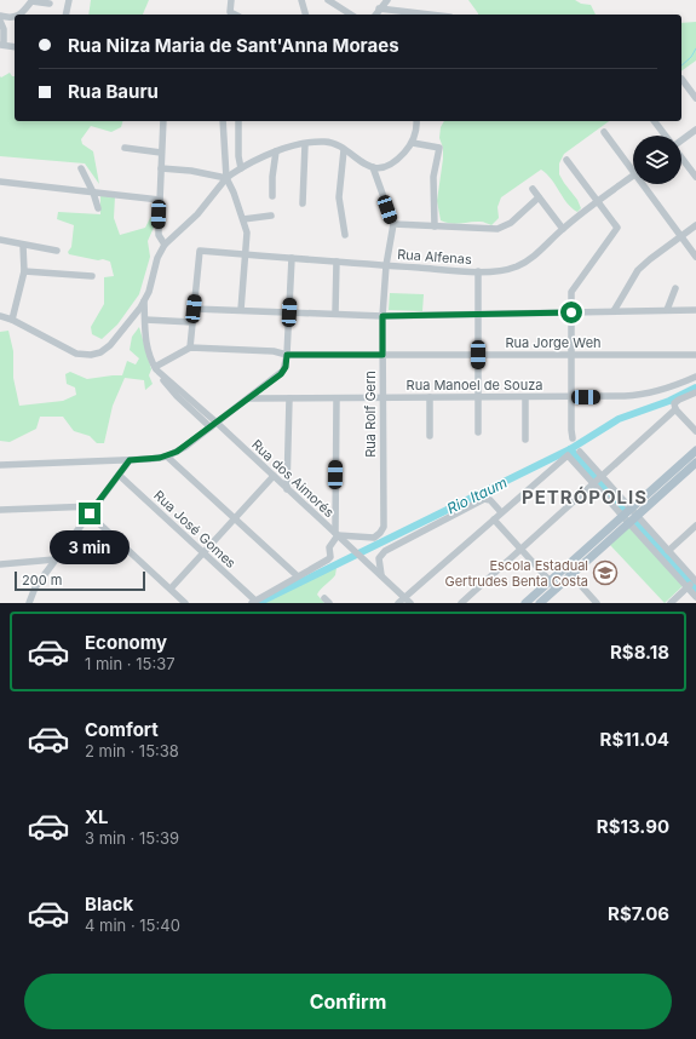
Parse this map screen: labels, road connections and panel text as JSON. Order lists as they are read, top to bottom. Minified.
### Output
{"streets":{"street":["Rua Alfenas","Rua Jorge Weh","Rua Manoel de Souza","Rua Rolf Gern","Rua dos Aimorés","Rua José Gomes"]},"crossings":[["Rua Alfenas","Rua Rolf Gern"],["Rua Jorge Weh","Rua Rolf Gern"],["Rua Manoel de Souza","Rua Rolf Gern"],["Rua Rolf Gern","Rua dos Aimorés"]],"districts":["PETRÓPOLIS"],"water":["Rio Itaum"],"places":{"school or university":["Escola Estadual Gertrudes Benta Costa"]},"scale_bar":"200 m","page":{"banner":["Rua Nilza Maria de Sant'Anna Moraes","Rua Bauru"],"bubble":"3 min","scale":"200 m","list":[{"name":"Economy","note":"1 min · 15:37","value":"R$8.18"},{"name":"Comfort","note":"2 min · 15:38","value":"R$11.04"},{"name":"XL","note":"3 min · 15:39","value":"R$13.90"},{"name":"Black","note":"4 min · 15:40","value":"R$7.06"}],"buttons":"Confirm"}}
